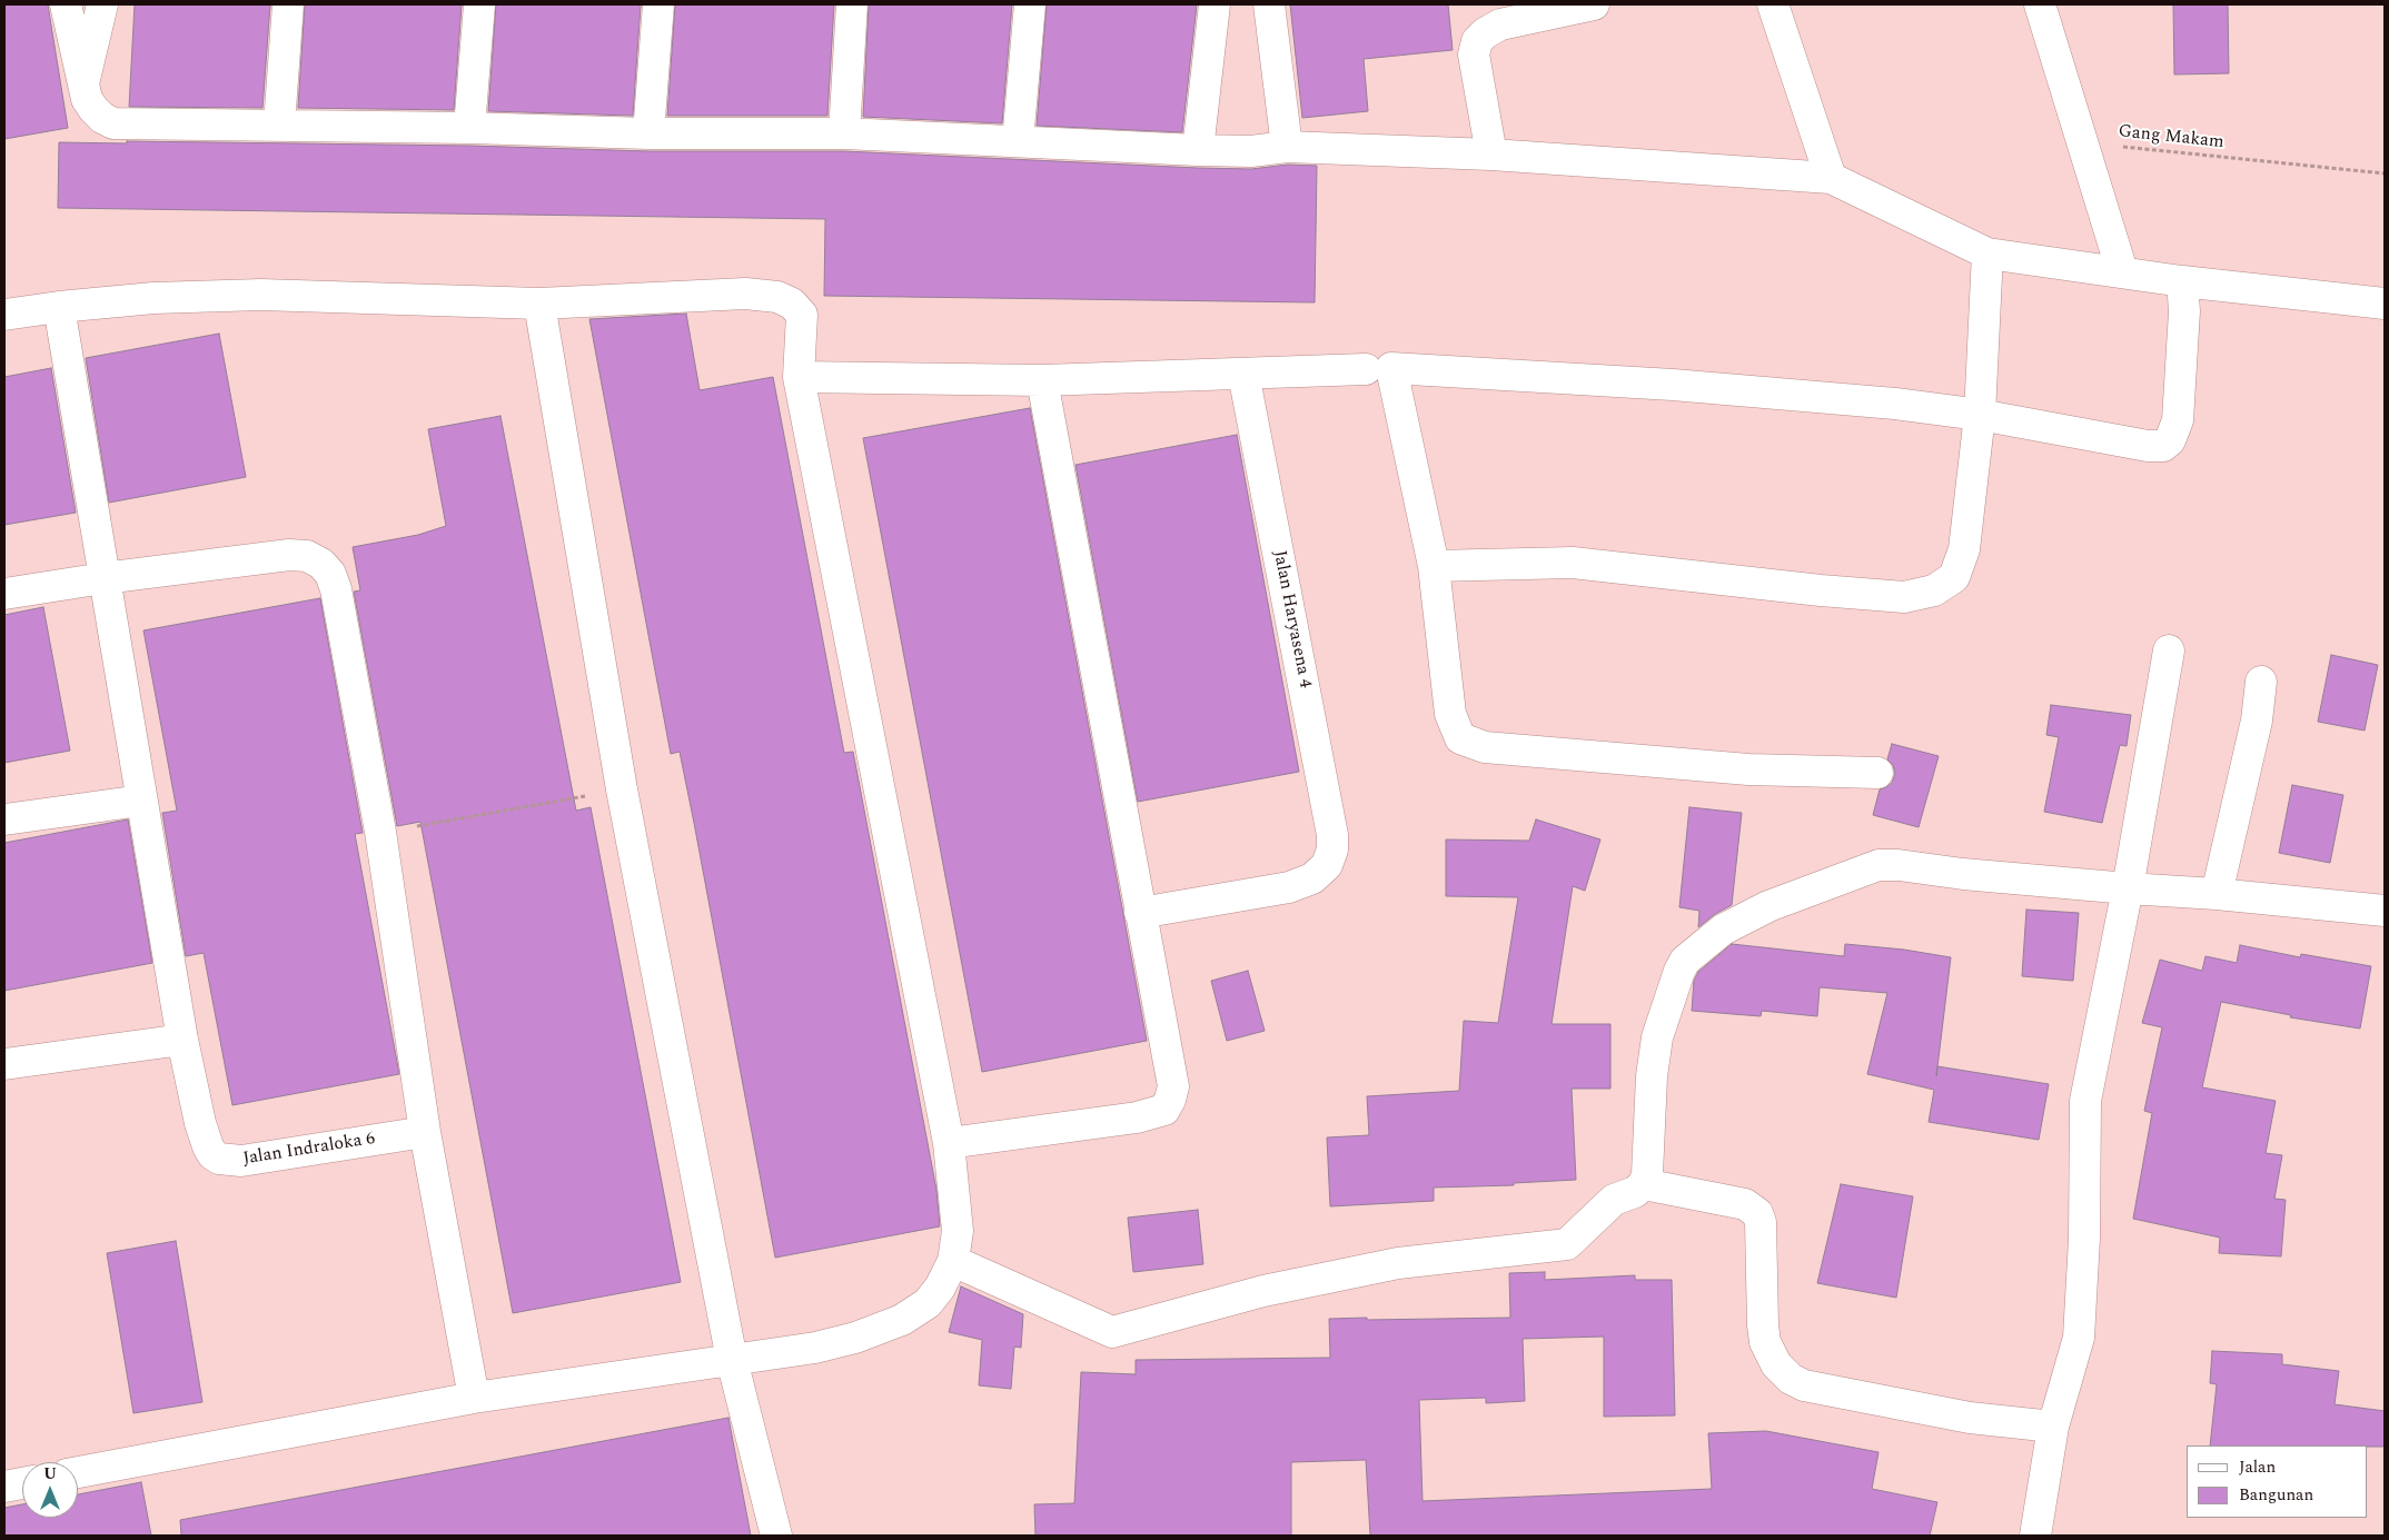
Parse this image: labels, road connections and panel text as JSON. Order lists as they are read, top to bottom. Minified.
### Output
{"streets":{"street":["Jalan Haryasena 4","Jalan Indraloka 6"],"path":["Gang Makam"]},"legend":["Jalan","Bangunan"],"north":"top"}
